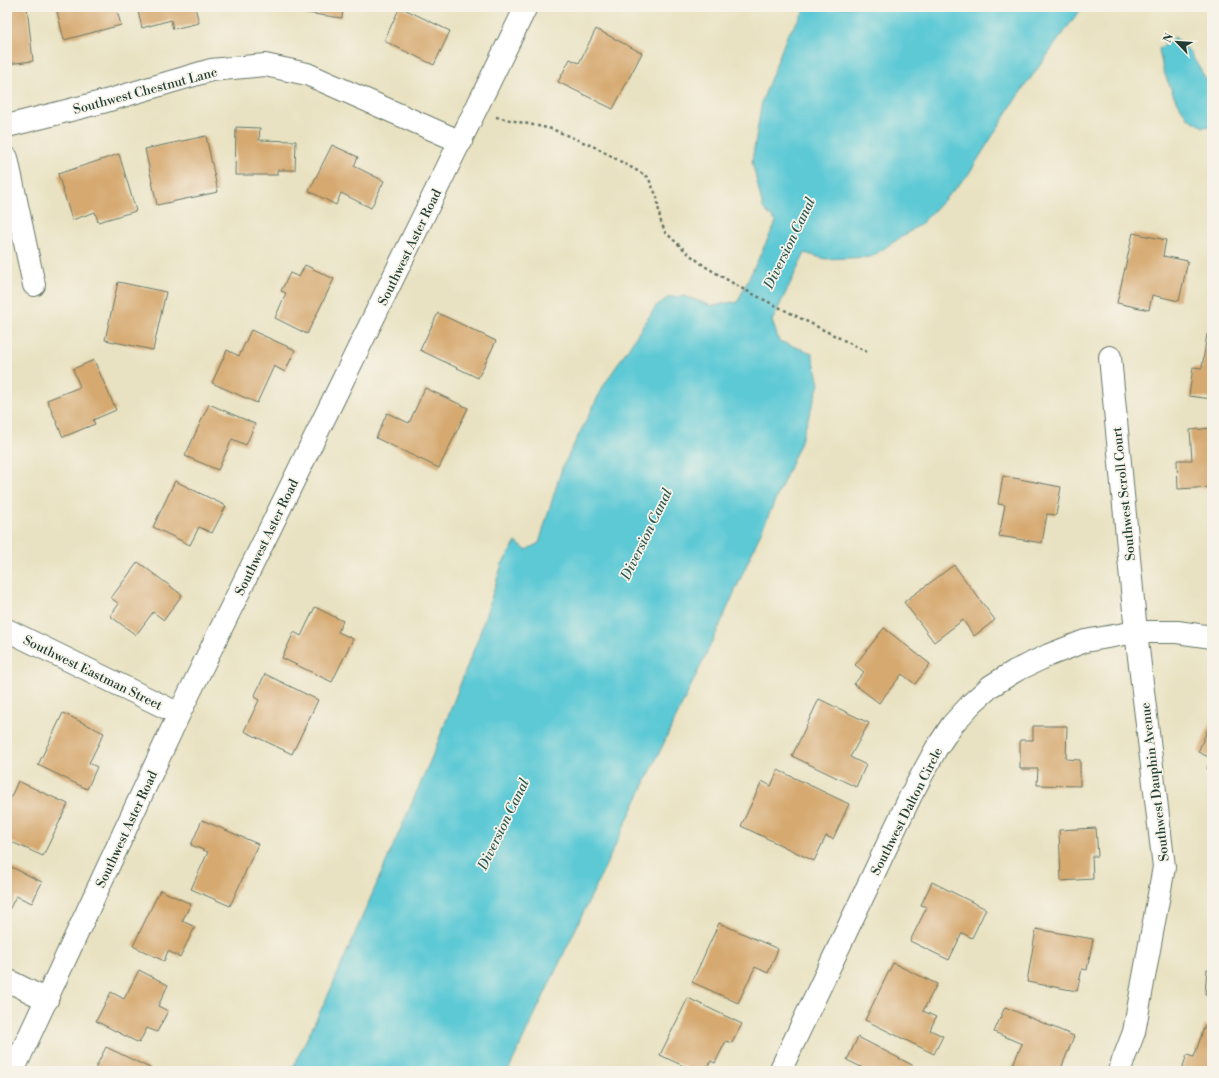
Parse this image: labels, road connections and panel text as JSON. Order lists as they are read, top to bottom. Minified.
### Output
{"streets":{"street":["Southwest Chestnut Lane","Southwest Aster Road","Southwest Scroll Court","Southwest Eastman Street","Southwest Dauphin Avenue","Southwest Dalton Circle"]},"crossings":[["Southwest Chestnut Lane","Southwest Aster Road"],["Southwest Aster Road","Southwest Eastman Street"],["Southwest Scroll Court","Southwest Dauphin Avenue"],["Southwest Scroll Court","Southwest Dalton Circle"],["Southwest Dauphin Avenue","Southwest Dalton Circle"]],"water":["Diversion Canal"],"north":"top left"}
